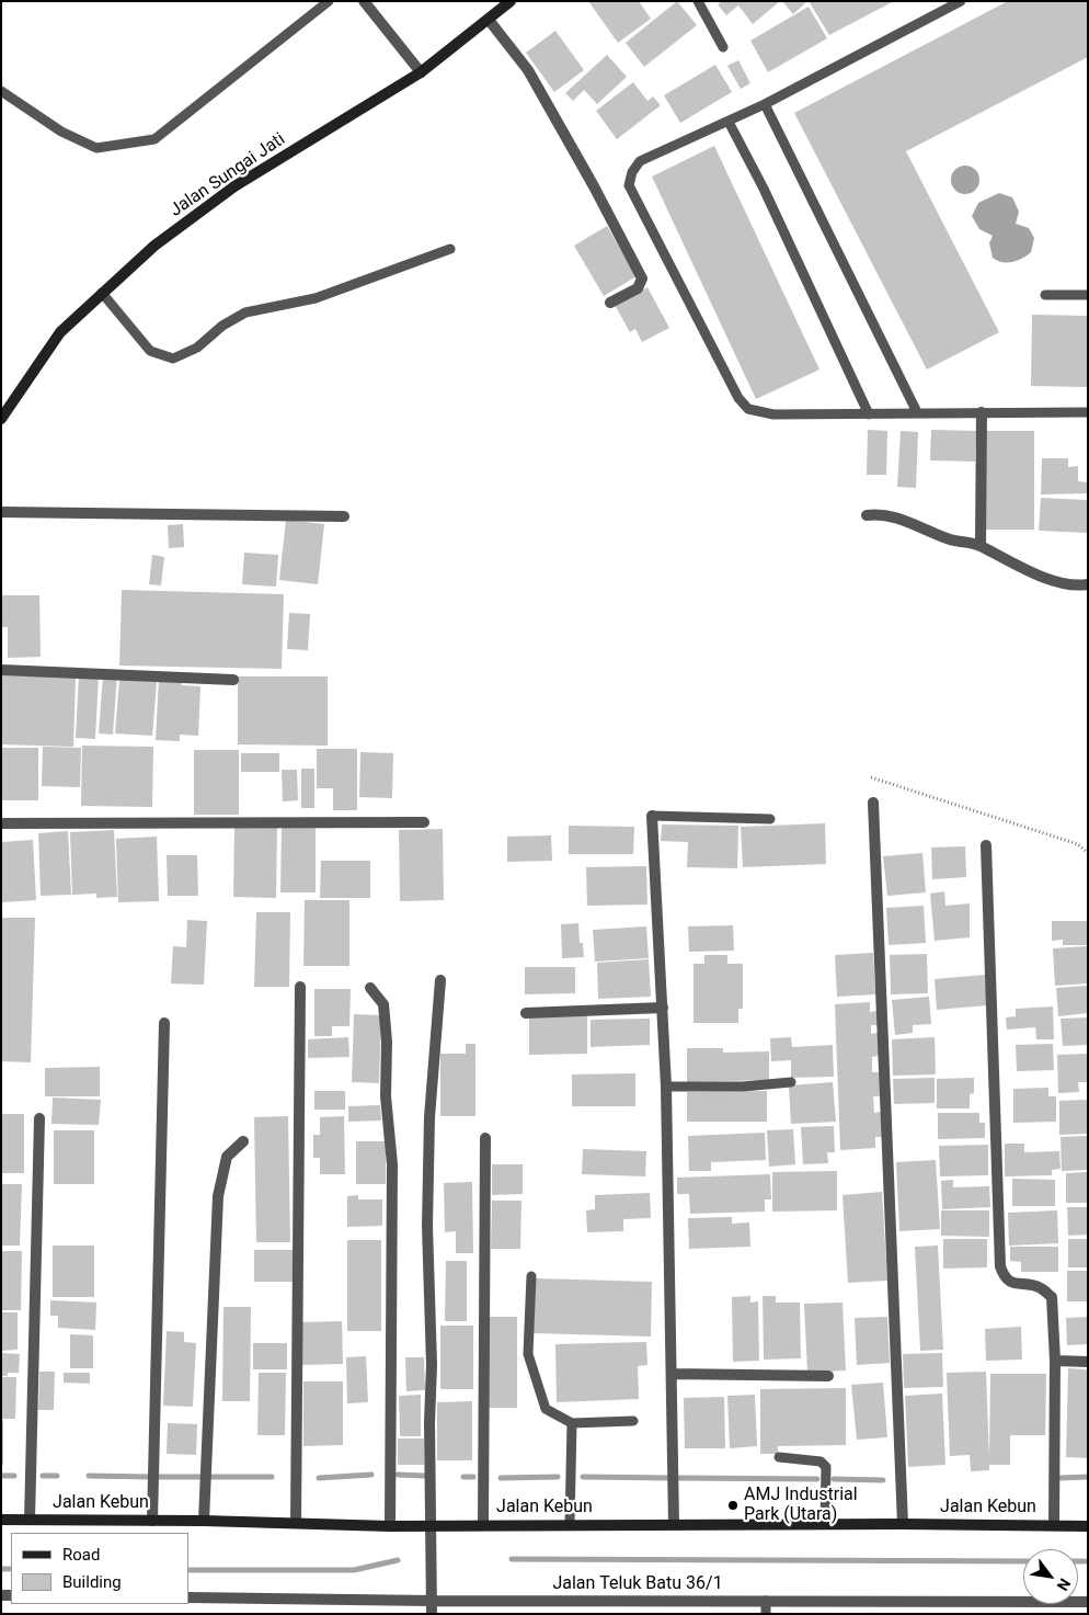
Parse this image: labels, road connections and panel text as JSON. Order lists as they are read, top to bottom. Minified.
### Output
{"streets":{"main road":["Jalan Sungai Jati","Jalan Kebun"],"street":["Jalan Teluk Batu 36/1"]},"places":["AMJ Industrial Park (Utara)"],"legend":["Road","Building"],"north":"bottom right"}
